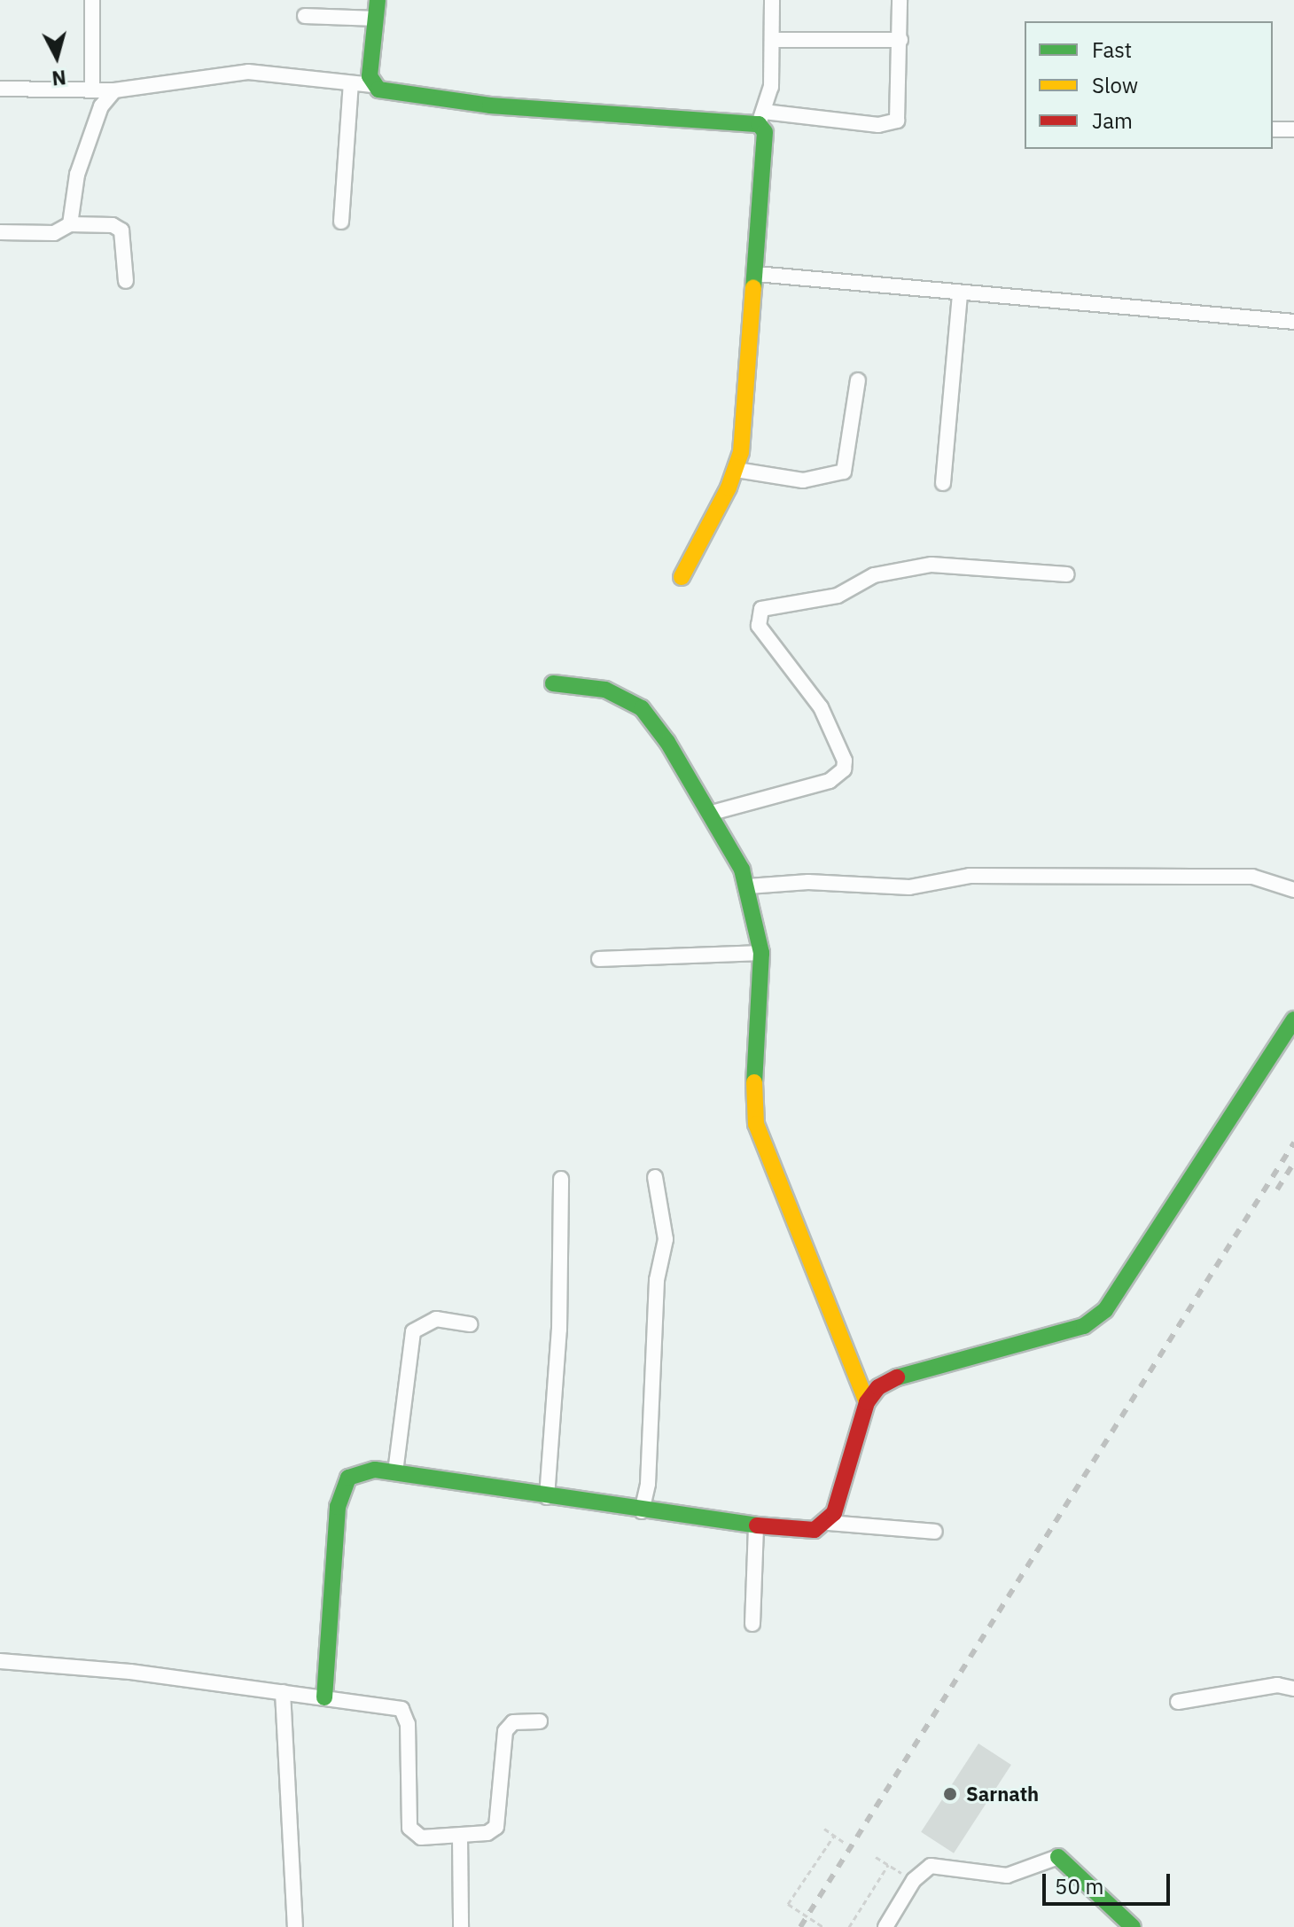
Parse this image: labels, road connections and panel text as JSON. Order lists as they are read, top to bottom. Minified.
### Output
{"places":["Sarnath"],"legend":["Fast","Slow","Jam"],"scale_bar":"50 m","north":"bottom"}
